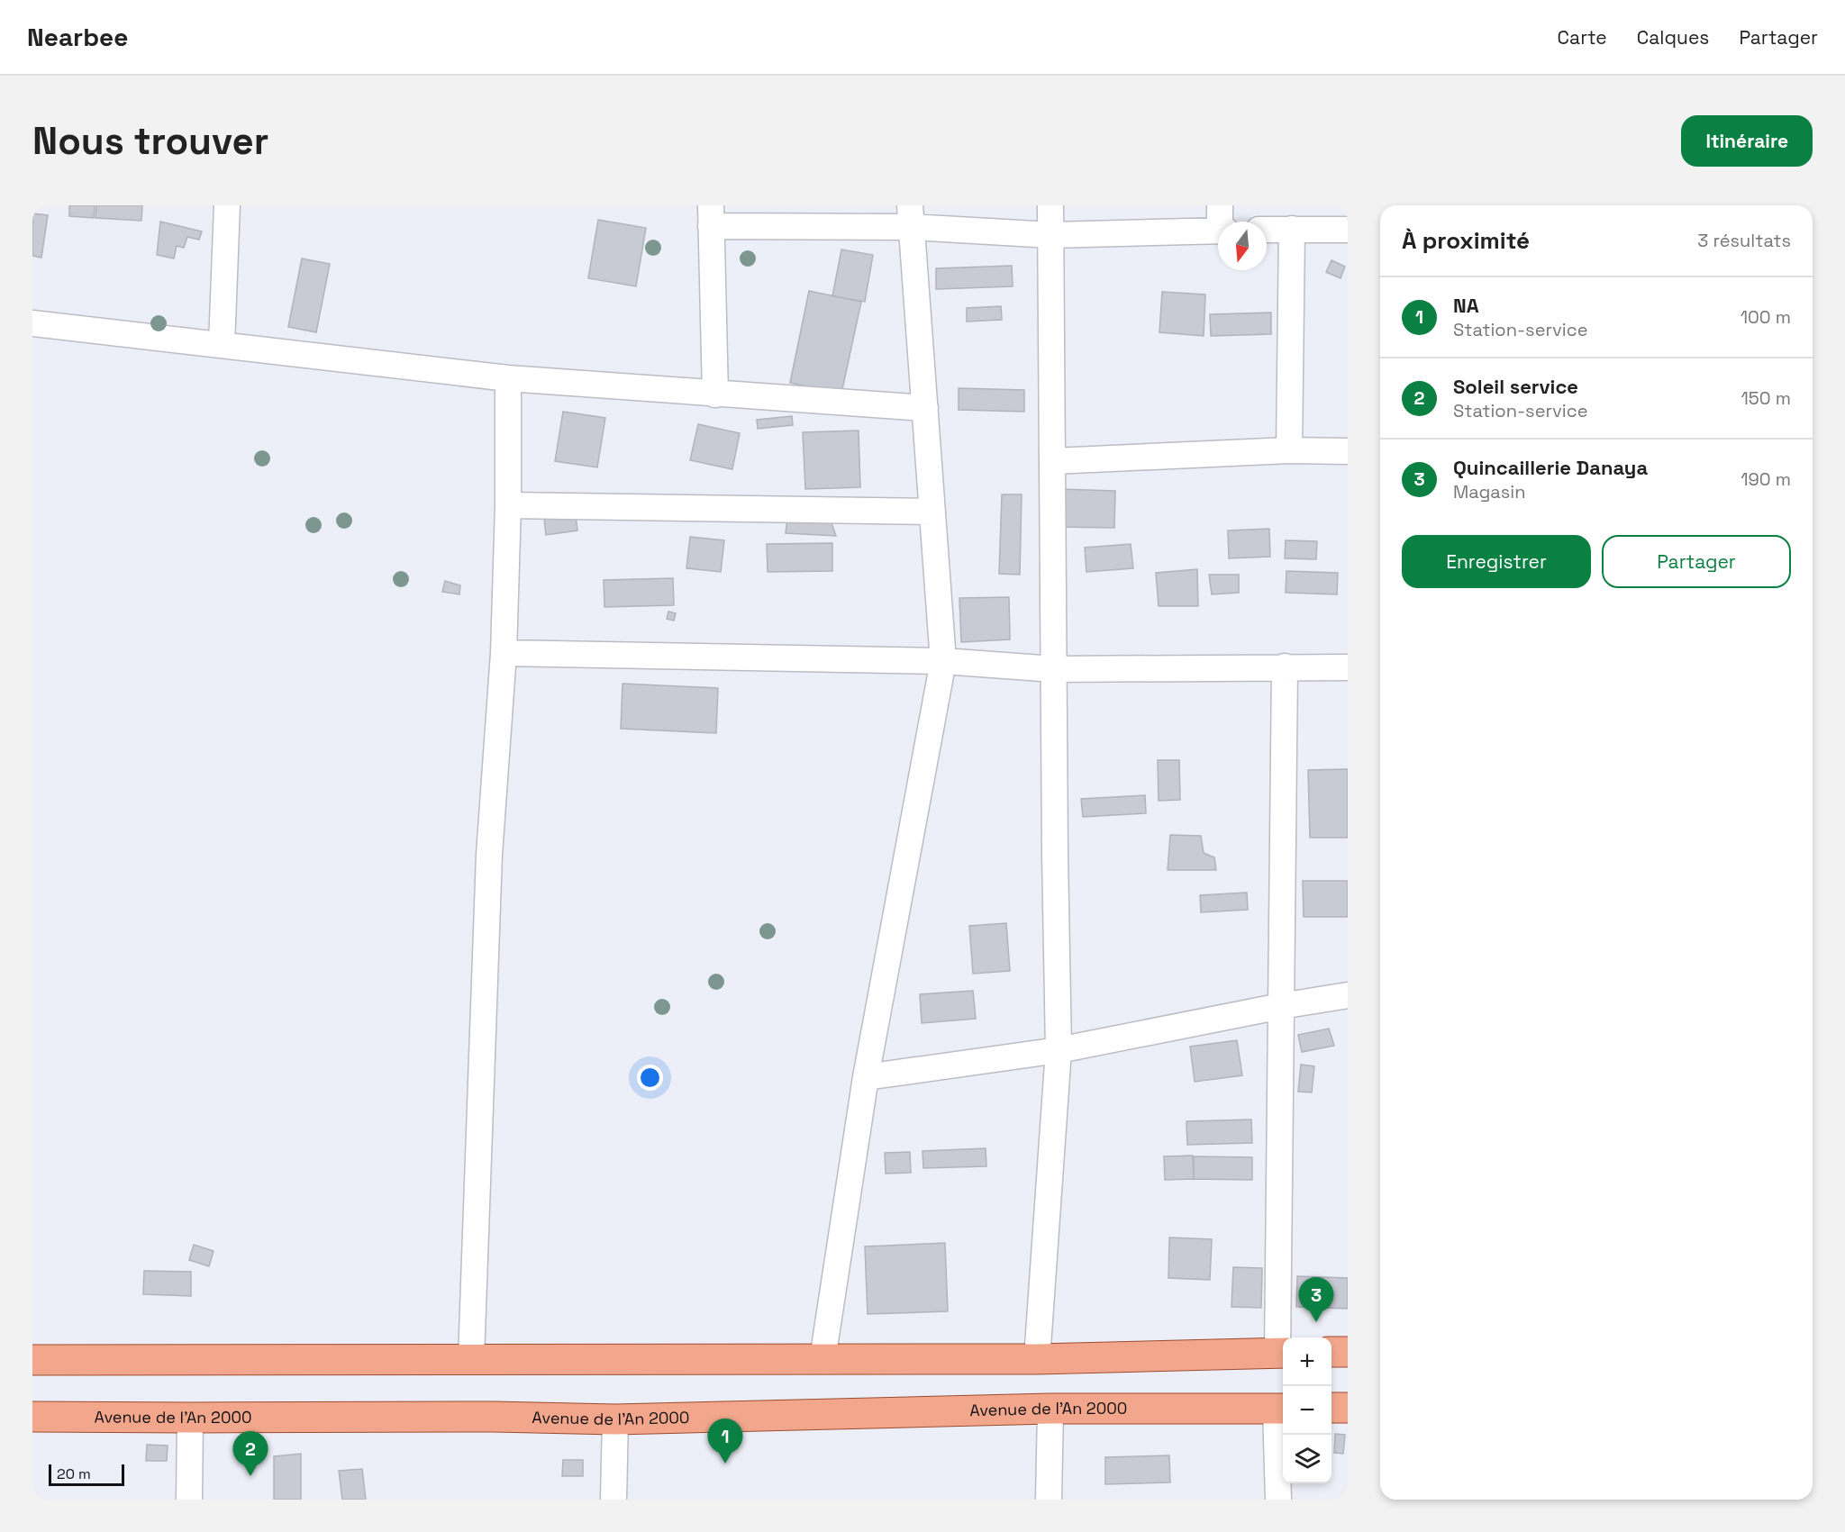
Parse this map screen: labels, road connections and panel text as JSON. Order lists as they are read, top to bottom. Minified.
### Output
{"streets":{"main road":["Avenue de l'An 2000"]},"scale_bar":"20 m","north":"bottom","page":{"header":"Nearbee","nav":["Carte","Calques","Partager"],"buttons":["Itinéraire",["Enregistrer","Partager"]],"title":"Nous trouver","heading":["À proximité","3 résultats"],"list":[{"mark":"1","name":"NA","note":"Station-service","value":"100 m"},{"mark":"2","name":"Soleil service","note":"Station-service","value":"150 m"},{"mark":"3","name":"Quincaillerie Danaya","note":"Magasin","value":"190 m"}],"pins":["3","1","2"],"map_buttons":["+","−"],"scale":"20 m"}}
